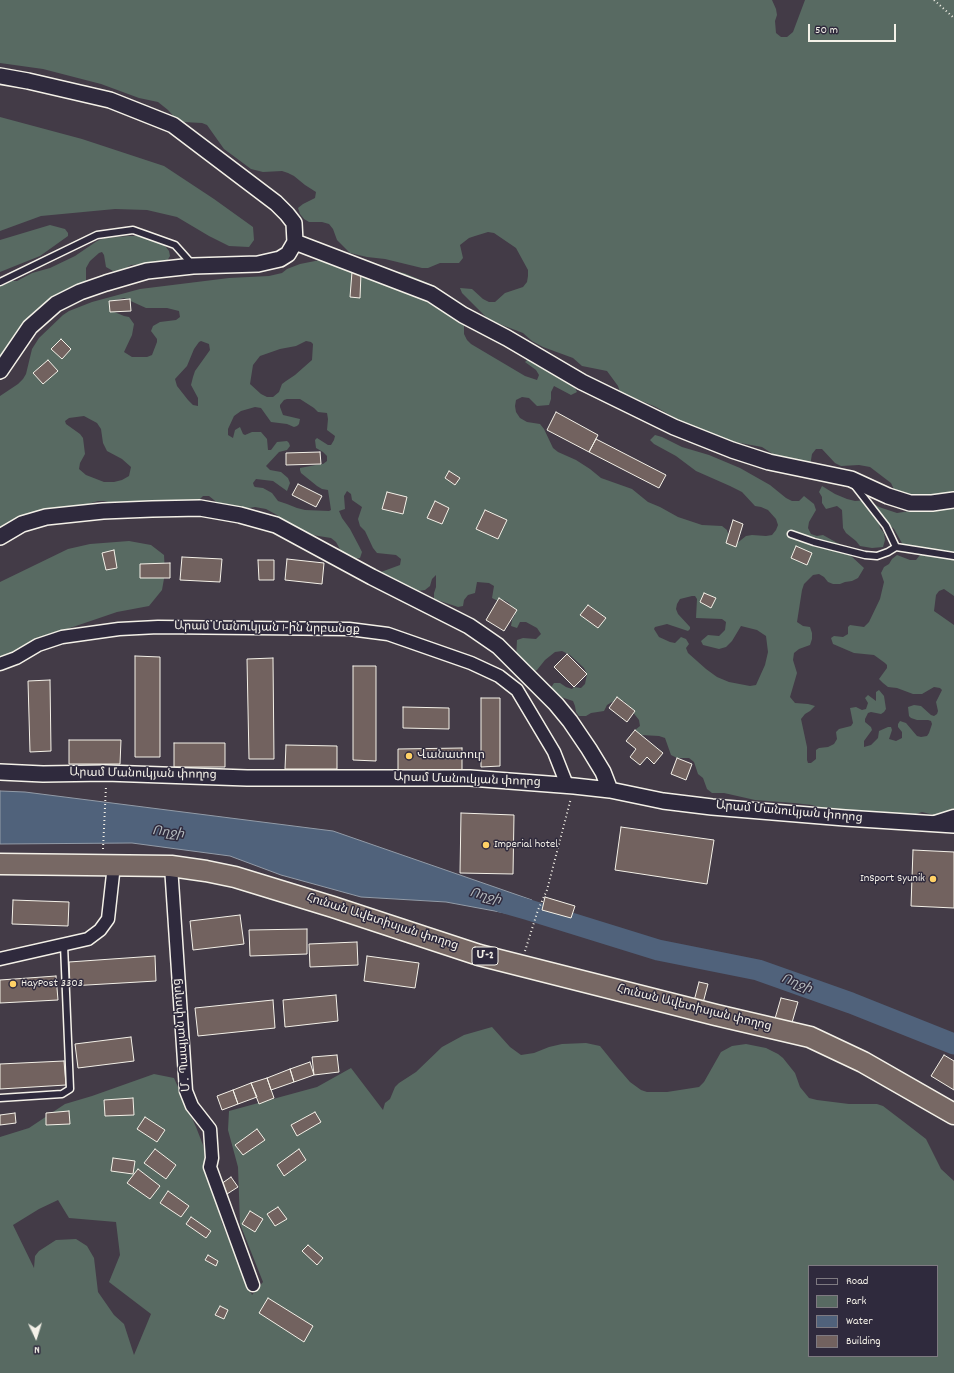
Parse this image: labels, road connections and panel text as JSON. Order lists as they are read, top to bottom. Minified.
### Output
{"streets":{"highway":["Հունան Ավետիսյան փողոց","Մ-2"],"street":["Արամ Մանուկյան 1-ին նրբանցք","Արամ Մանուկյան փողոց","Մ․ Պապյան փողոց"]},"crossings":[["Արամ Մանուկյան 1-ին նրբանցք","Արամ Մանուկյան փողոց"],["Հունան Ավետիսյան փողոց","Մ․ Պապյան փողոց"]],"water":["Ողջի"],"places":["Վանատուր","Imperial hotel","InSport Syunik","HayPost 3303"],"legend":["Road","Park","Water","Building"],"scale_bar":"50 m","north":"bottom"}
